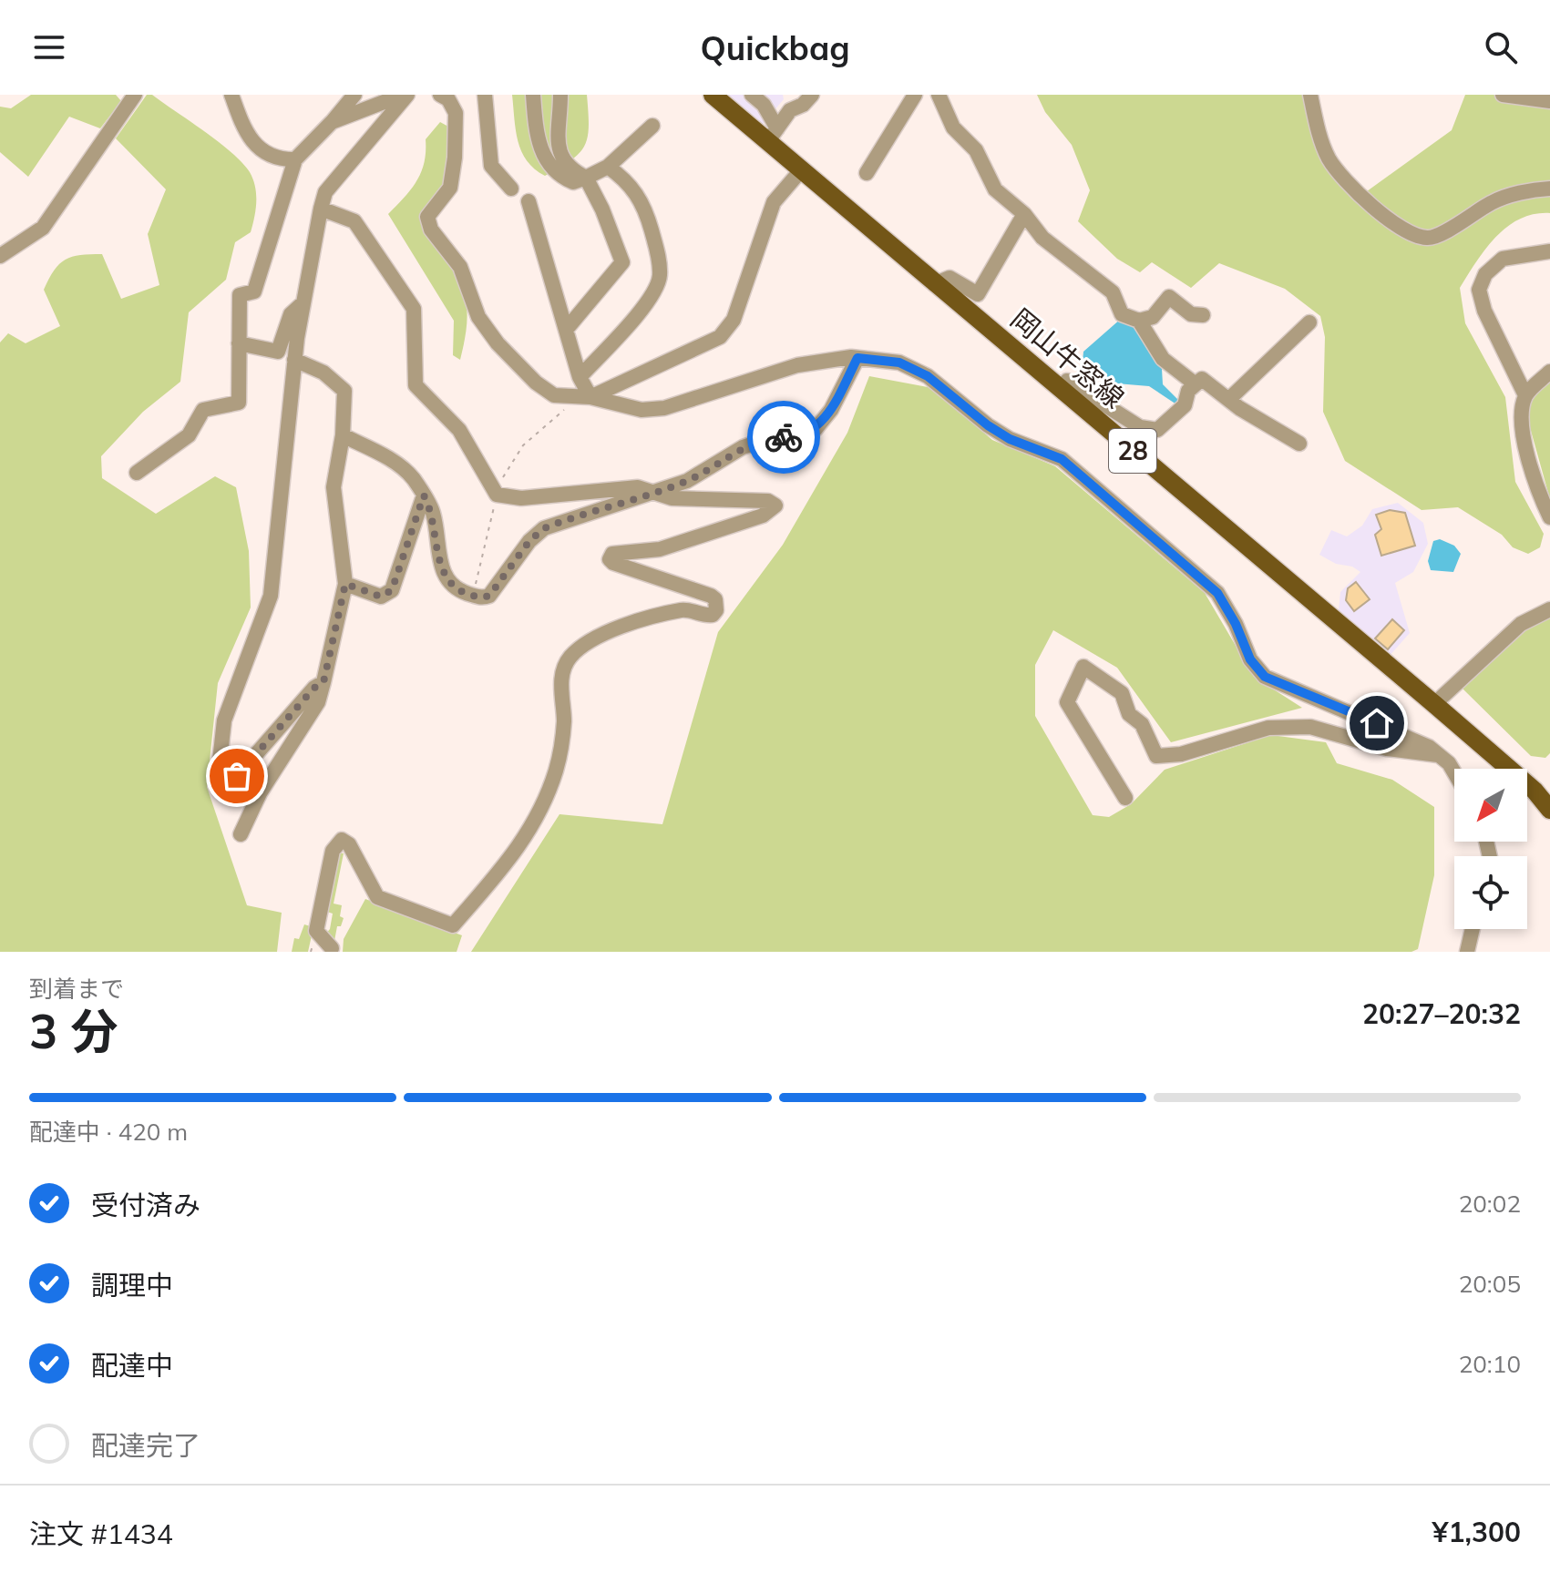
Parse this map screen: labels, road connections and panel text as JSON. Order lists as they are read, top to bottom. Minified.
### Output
{"streets":{"main road":["岡山牛窓線","28"]},"north":"bottom left","page":{"header":"Quickbag","heading":["3 分","到着まで","20:27–20:32"],"panel":["注文 #1434","¥1,300"],"bar":"配達中 · 420 m","list":[["受付済み","20:02"],["調理中","20:05"],["配達中","20:10"],"配達完了"]}}
